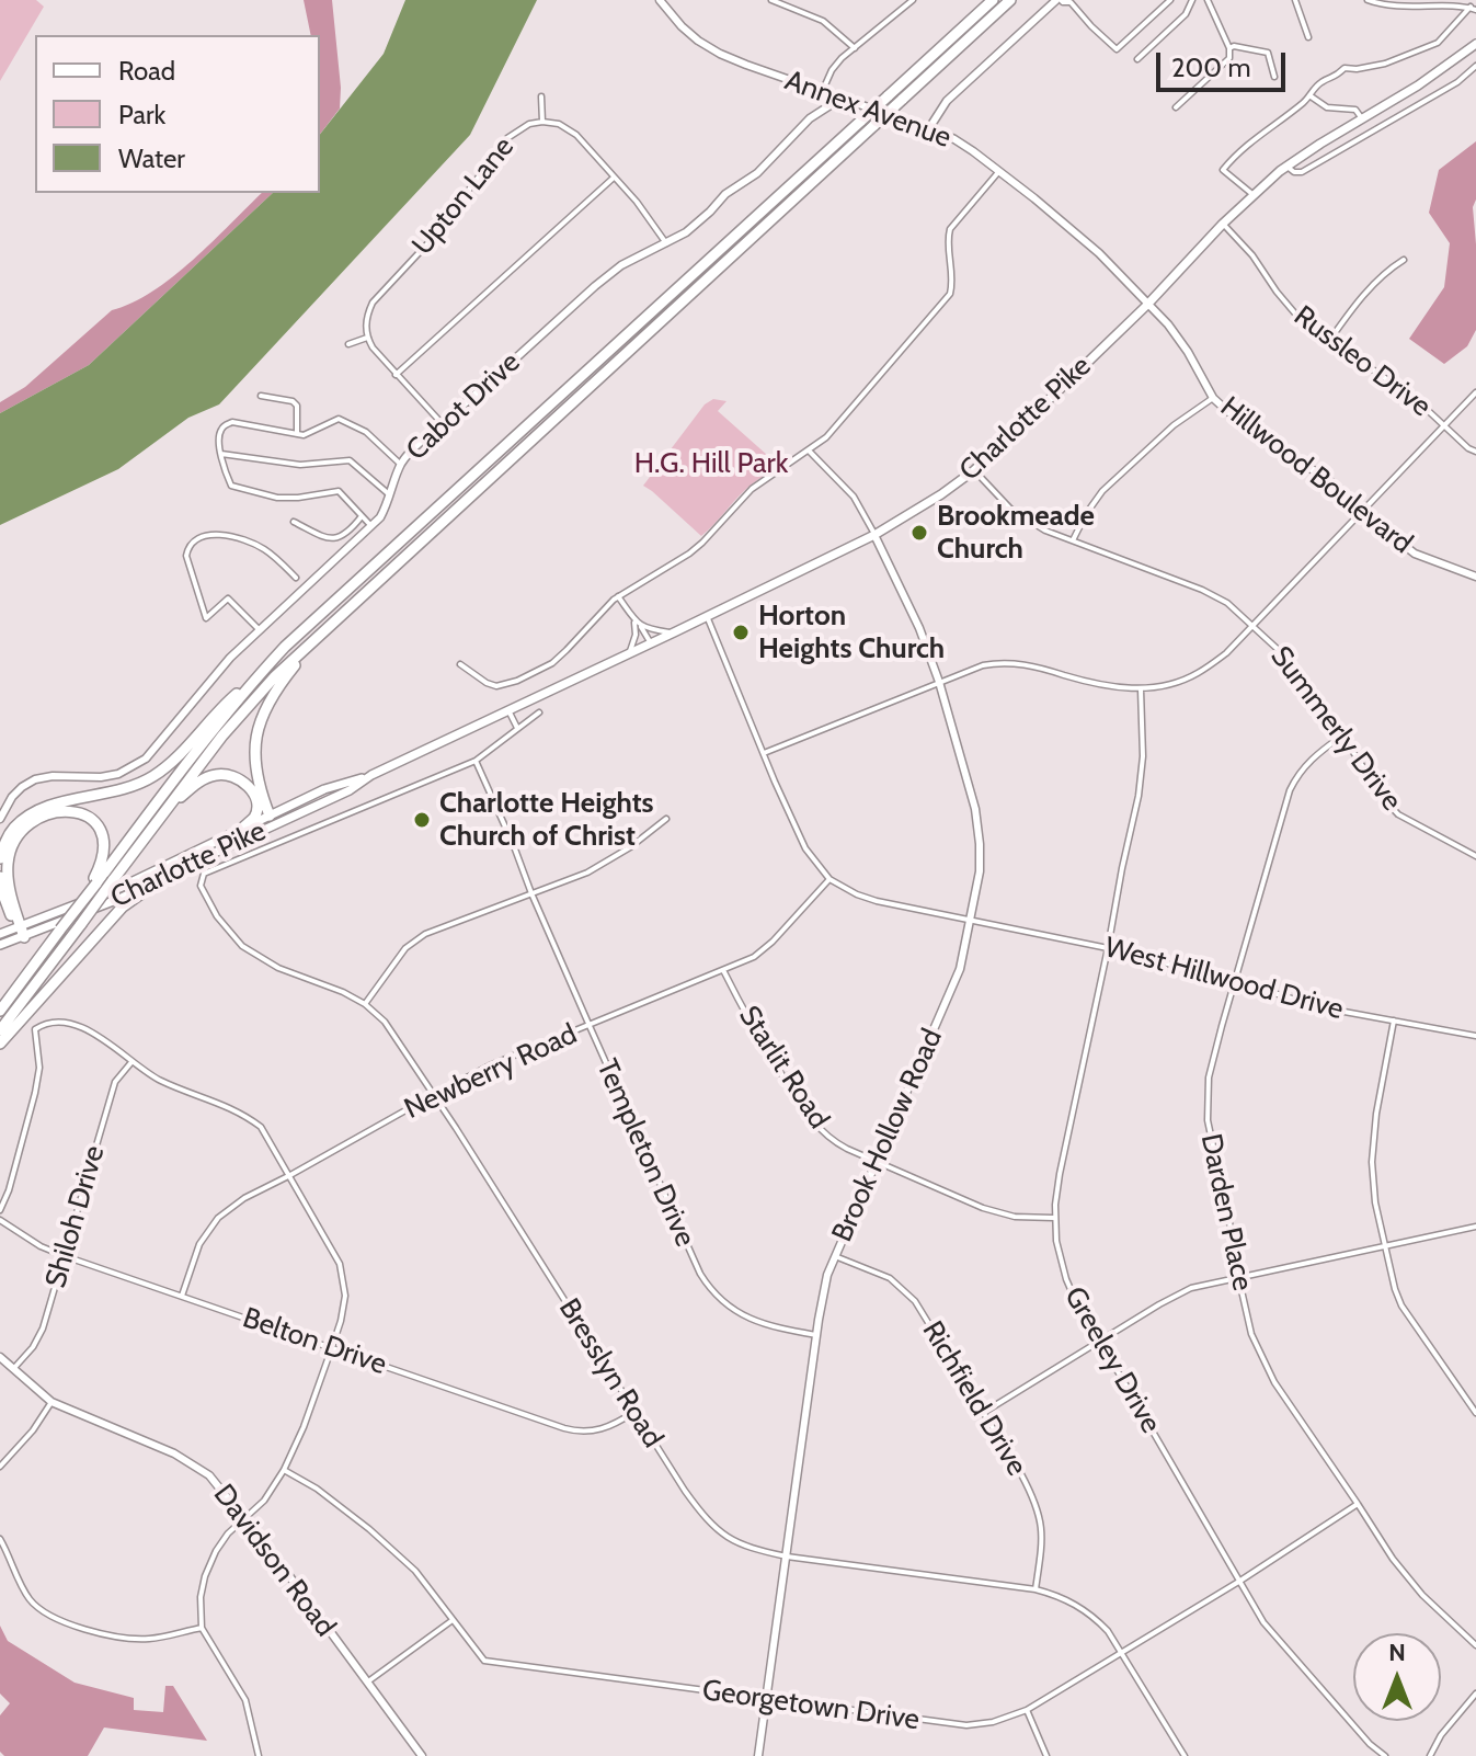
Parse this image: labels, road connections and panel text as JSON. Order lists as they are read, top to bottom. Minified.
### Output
{"streets":{"main road":["Charlotte Pike"],"street":["Annex Avenue","Upton Lane","Russleo Drive","Cabot Drive","Hillwood Boulevard","Summerly Drive","West Hillwood Drive","Starlit Road","Newberry Road","Brook Hollow Road","Templeton Drive","Darden Place","Shiloh Drive","Belton Drive","Greeley Drive","Bresslyn Road","Richfield Drive","Davidson Road","Georgetown Drive"]},"crossings":[["Annex Avenue","Cabot Drive"],["Annex Avenue","Charlotte Pike"],["Annex Avenue","Hillwood Boulevard"],["Upton Lane","Cabot Drive"],["Russleo Drive","Charlotte Pike"],["Charlotte Pike","Hillwood Boulevard"],["Charlotte Pike","Summerly Drive"],["Charlotte Pike","Brook Hollow Road"],["Summerly Drive","Darden Place"],["West Hillwood Drive","Newberry Road"],["West Hillwood Drive","Brook Hollow Road"],["West Hillwood Drive","Darden Place"],["West Hillwood Drive","Greeley Drive"],["Starlit Road","Newberry Road"],["Starlit Road","Brook Hollow Road"],["Starlit Road","Greeley Drive"],["Newberry Road","Templeton Drive"],["Newberry Road","Belton Drive"],["Newberry Road","Bresslyn Road"],["Brook Hollow Road","Templeton Drive"],["Brook Hollow Road","Bresslyn Road"],["Brook Hollow Road","Richfield Drive"],["Brook Hollow Road","Georgetown Drive"],["Templeton Drive","Bresslyn Road"],["Darden Place","Georgetown Drive"],["Shiloh Drive","Belton Drive"],["Shiloh Drive","Davidson Road"],["Belton Drive","Bresslyn Road"],["Greeley Drive","Georgetown Drive"],["Bresslyn Road","Richfield Drive"],["Bresslyn Road","Georgetown Drive"]],"parks":["H.G. Hill Park"],"places":["Brookmeade Church","Horton Heights Church","Charlotte Heights Church of Christ"],"legend":["Road","Park","Water"],"scale_bar":"200 m","north":"top"}
